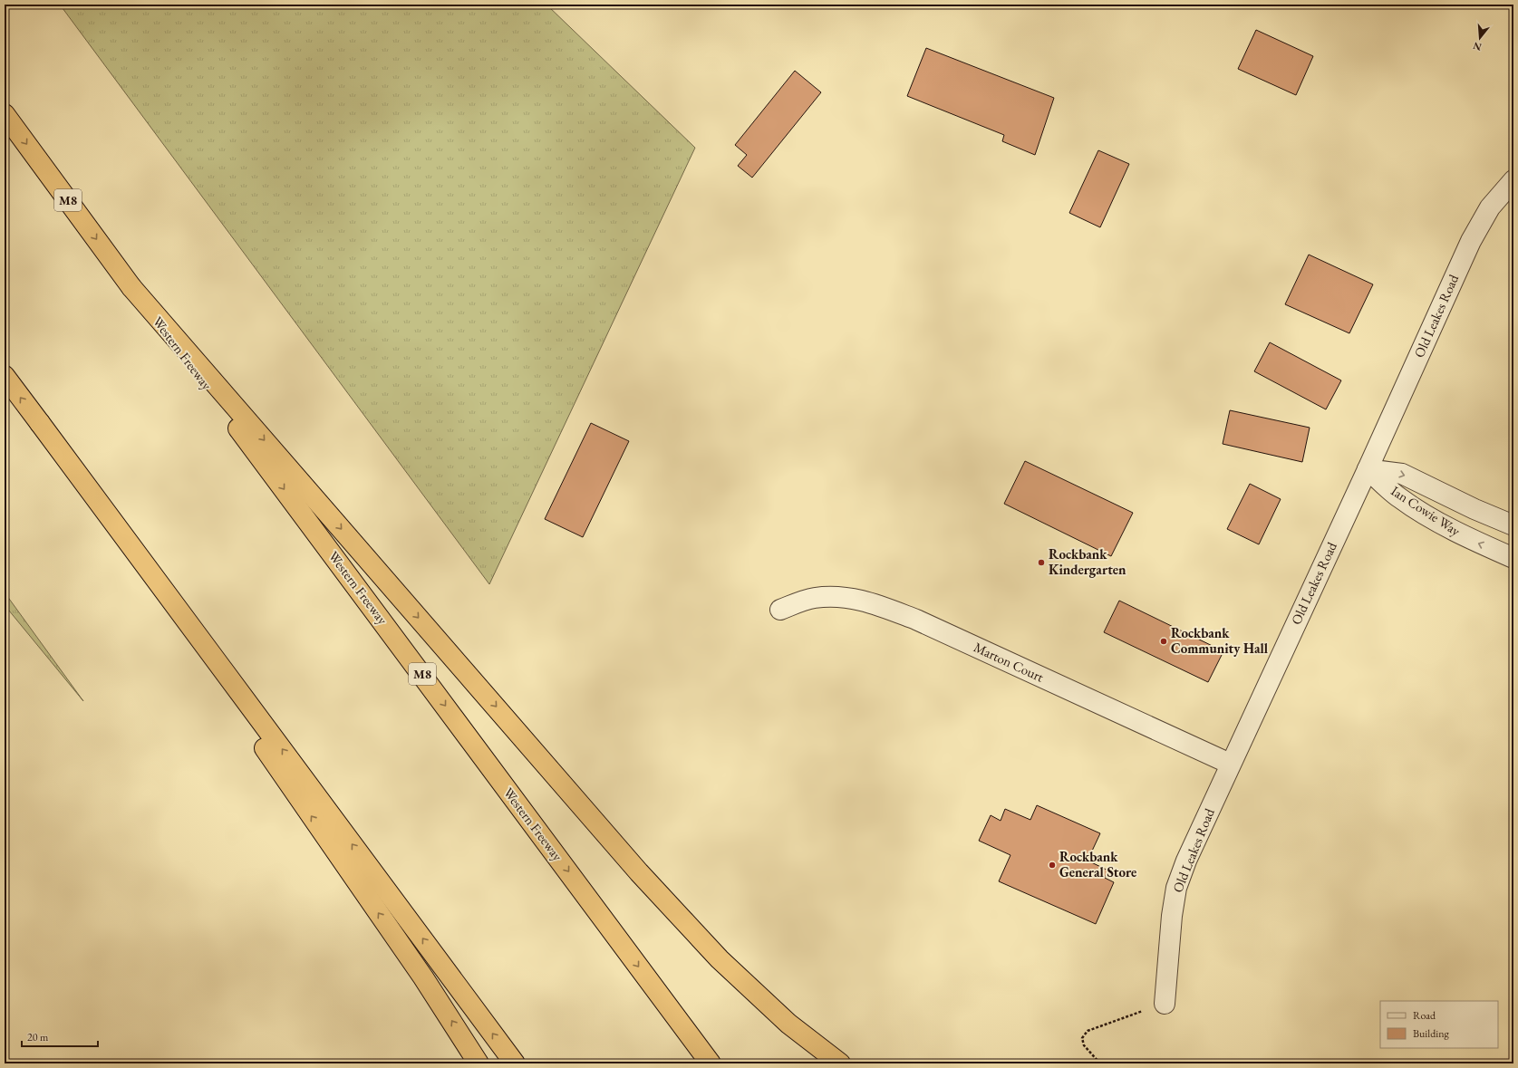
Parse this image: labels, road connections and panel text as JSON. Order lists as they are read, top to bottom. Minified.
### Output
{"streets":{"highway":["M8","Western Freeway"],"street":["Old Leakes Road","Ian Cowie Way","Marton Court"]},"crossings":[["Old Leakes Road","Ian Cowie Way"],["Old Leakes Road","Marton Court"]],"places":["Rockbank Kindergarten","Rockbank Community Hall","Rockbank General Store"],"legend":["Road","Building"],"scale_bar":"20 m","north":"bottom"}
